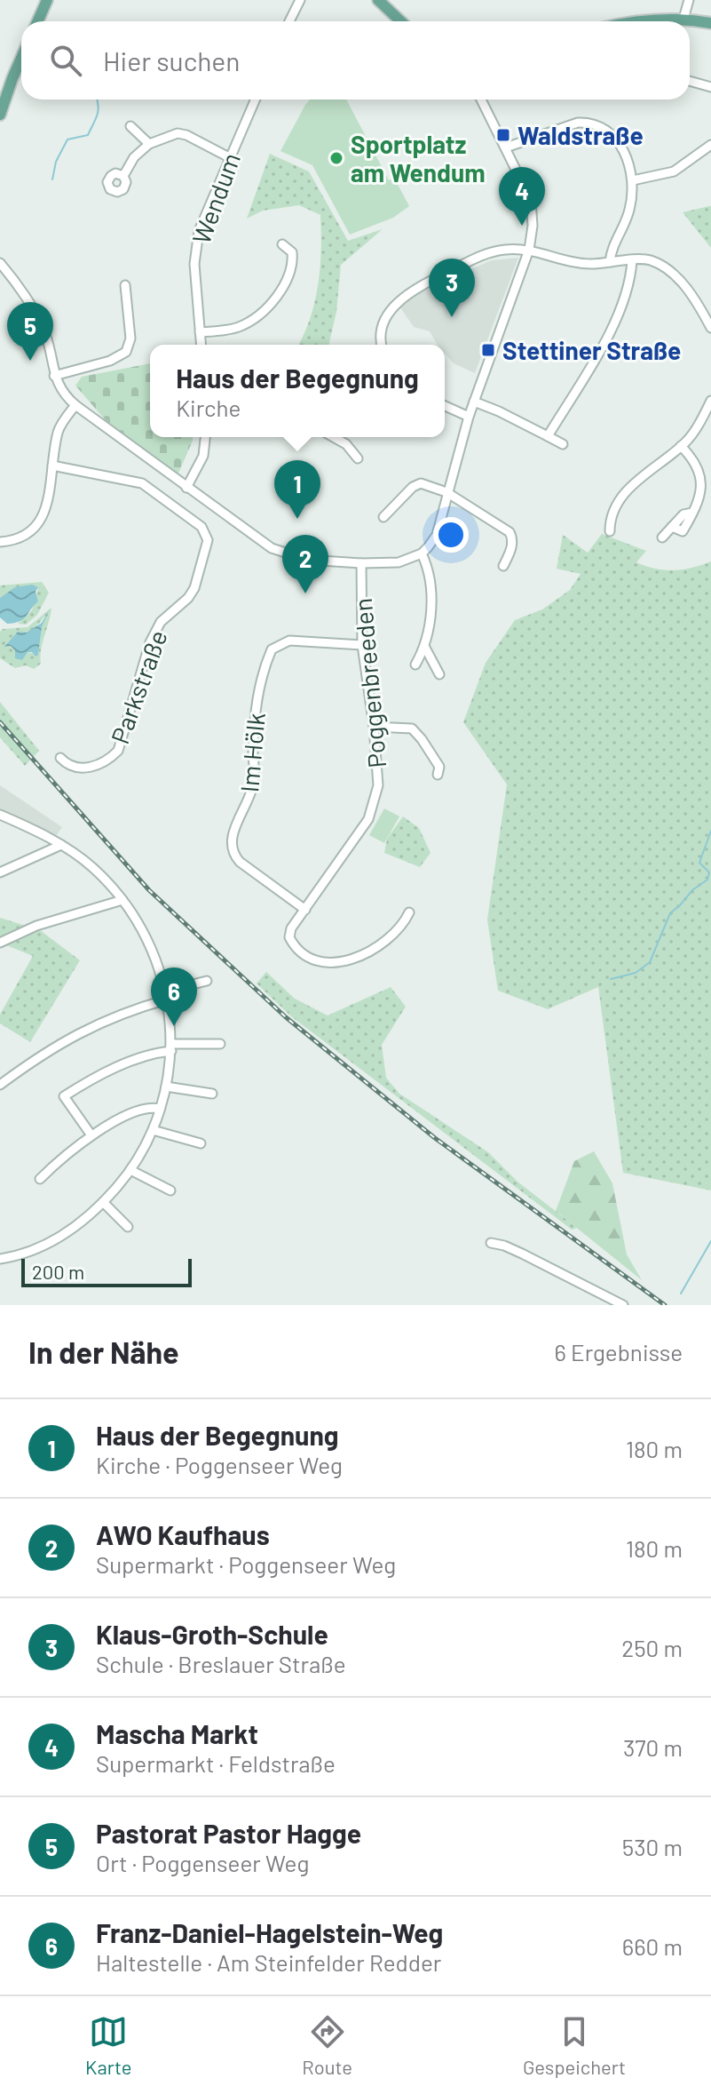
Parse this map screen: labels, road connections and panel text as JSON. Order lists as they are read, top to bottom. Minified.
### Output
{"streets":{"street":["Wendum","Poggenbreeden","Parkstraße","Im Hölk"]},"crossings":[["Poggenbreeden","Im Hölk"]],"places":{"transit":["Waldstraße","Stettiner Straße"],"other":["Sportplatz am Wendum"]},"scale_bar":"200 m","page":{"search":"Hier suchen","pins":["4","3","5","1","2","6"],"popup":["Haus der Begegnung","Kirche"],"scale":"200 m","heading":["In der Nähe","6 Ergebnisse"],"list":[{"mark":"1","name":"Haus der Begegnung","note":"Kirche · Poggenseer Weg","value":"180 m"},{"mark":"2","name":"AWO Kaufhaus","note":"Supermarkt · Poggenseer Weg","value":"180 m"},{"mark":"3","name":"Klaus-Groth-Schule","note":"Schule · Breslauer Straße","value":"250 m"},{"mark":"4","name":"Mascha Markt","note":"Supermarkt · Feldstraße","value":"370 m"},{"mark":"5","name":"Pastorat Pastor Hagge","note":"Ort · Poggenseer Weg","value":"530 m"},{"mark":"6","name":"Franz-Daniel-Hagelstein-Weg","note":"Haltestelle · Am Steinfelder Redder","value":"660 m"}],"nav":["Karte","Route","Gespeichert"]}}
